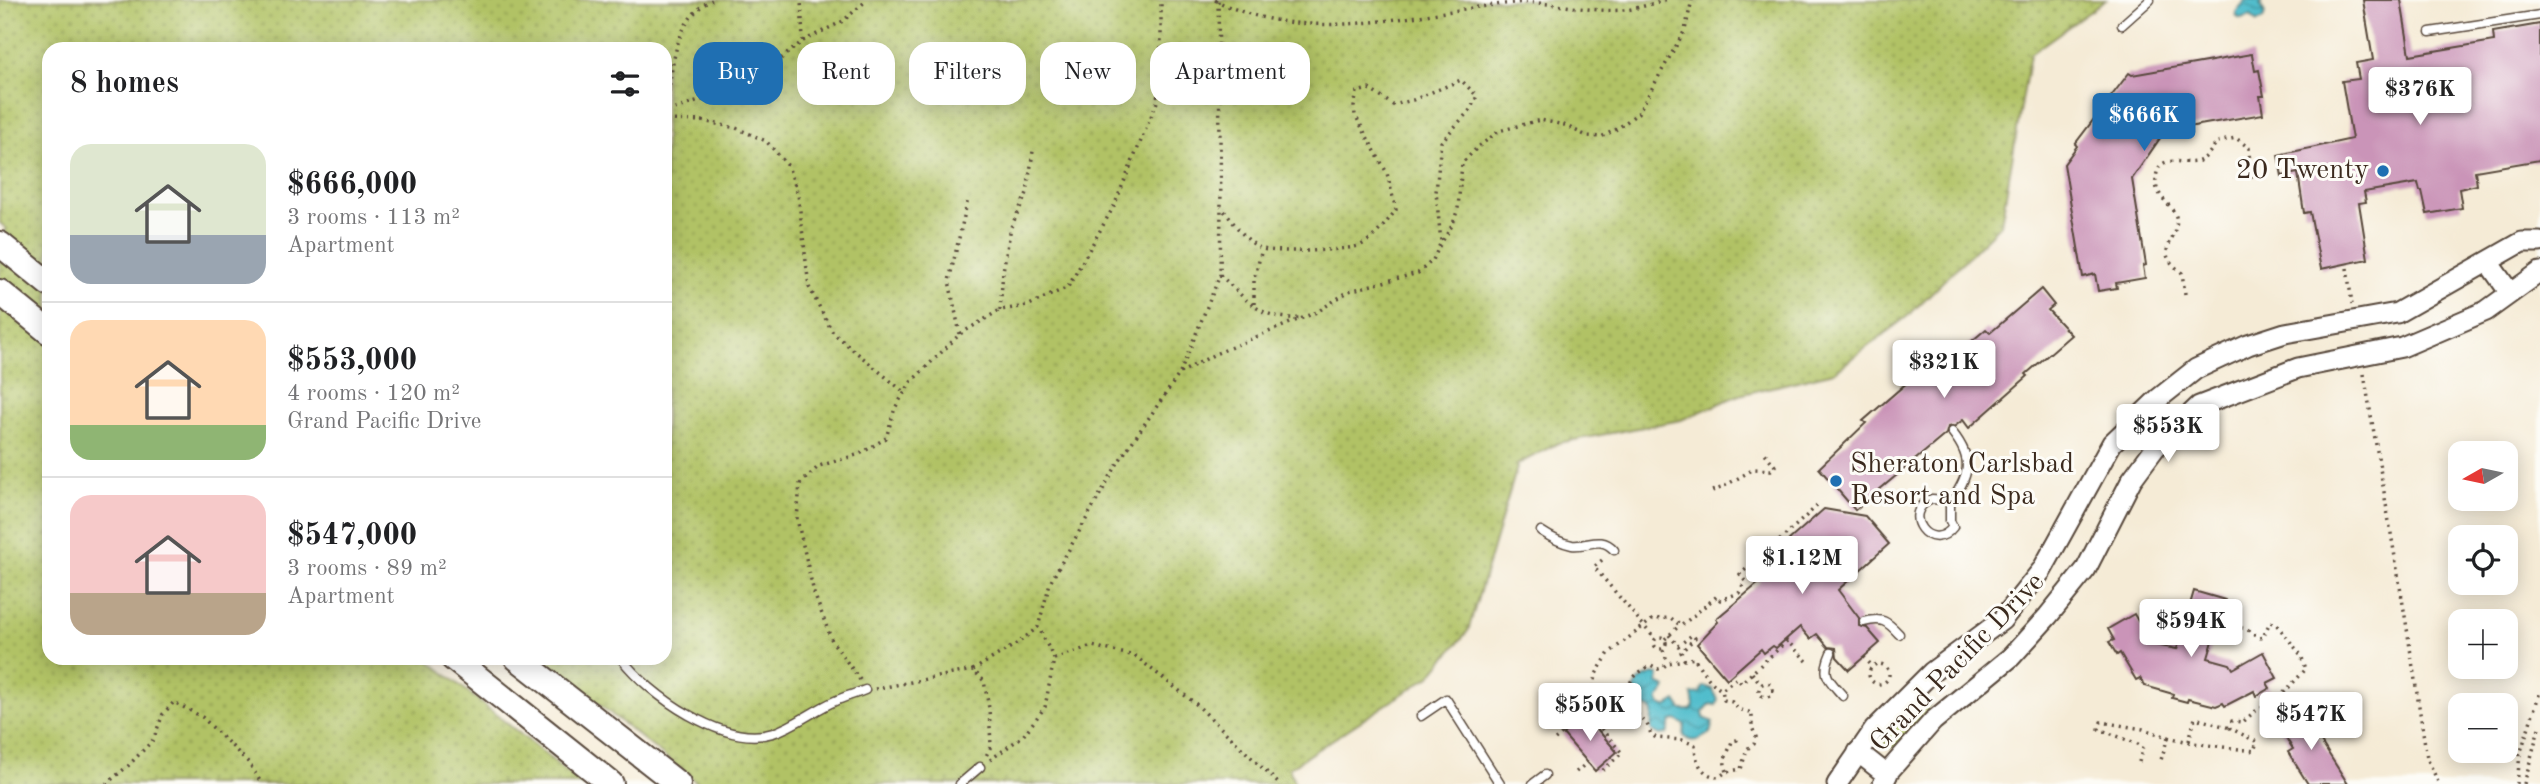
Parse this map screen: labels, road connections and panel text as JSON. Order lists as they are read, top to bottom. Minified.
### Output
{"streets":{"street":["Grand Pacific Drive"]},"places":["20 Twenty","Sheraton Carlsbad Resort and Spa"],"north":"left","page":{"chip":["Buy","Rent","Filters","New","Apartment"],"heading":"8 homes","price":["$376K","$666K","$321K","$553K","$1.12M","$594K","$550K","$547K"],"list":[{"name":"$666,000","note":"3 rooms · 113 m² · Apartment"},{"name":"$553,000","note":"4 rooms · 120 m² · Grand Pacific Drive"},{"name":"$547,000","note":"3 rooms · 89 m² · Apartment"}],"map_buttons":["+","−"]}}
